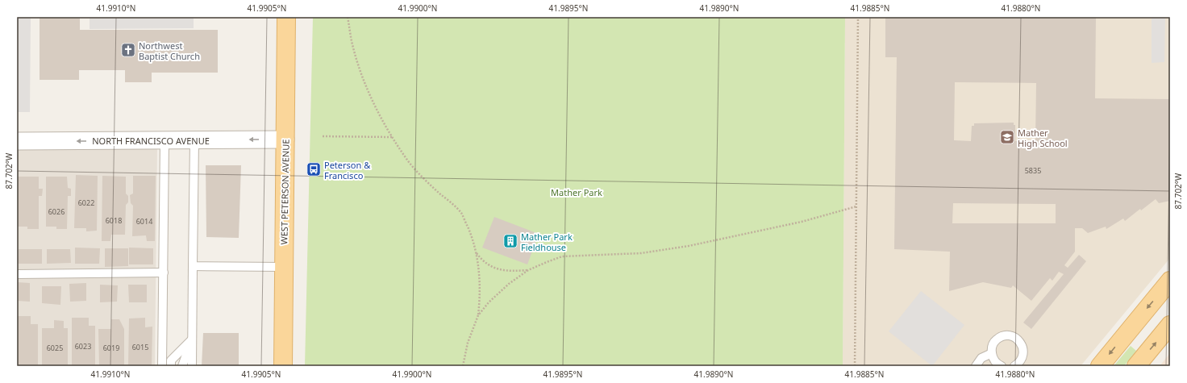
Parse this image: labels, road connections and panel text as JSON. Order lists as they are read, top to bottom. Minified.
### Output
{"streets":{"main road":["WEST PETERSON AVENUE"],"street":["NORTH FRANCISCO AVENUE"]},"crossings":[["NORTH FRANCISCO AVENUE","WEST PETERSON AVENUE"]],"one_way":["NORTH FRANCISCO AVENUE"],"parks":["Mather Park"],"places":{"church":["Northwest Baptist Church"],"school or university":["Mather High School"],"bus stop":["Peterson & Francisco"],"building":["Mather Park Fieldhouse"]},"house_numbers":["5835","6022","6026","6018","6014","6023","6015","6025","6019"],"coordinates":["41.9910°N","41.9905°N","41.9900°N","41.9895°N","41.9890°N","41.9885°N","41.9880°N","87.702°W"]}
